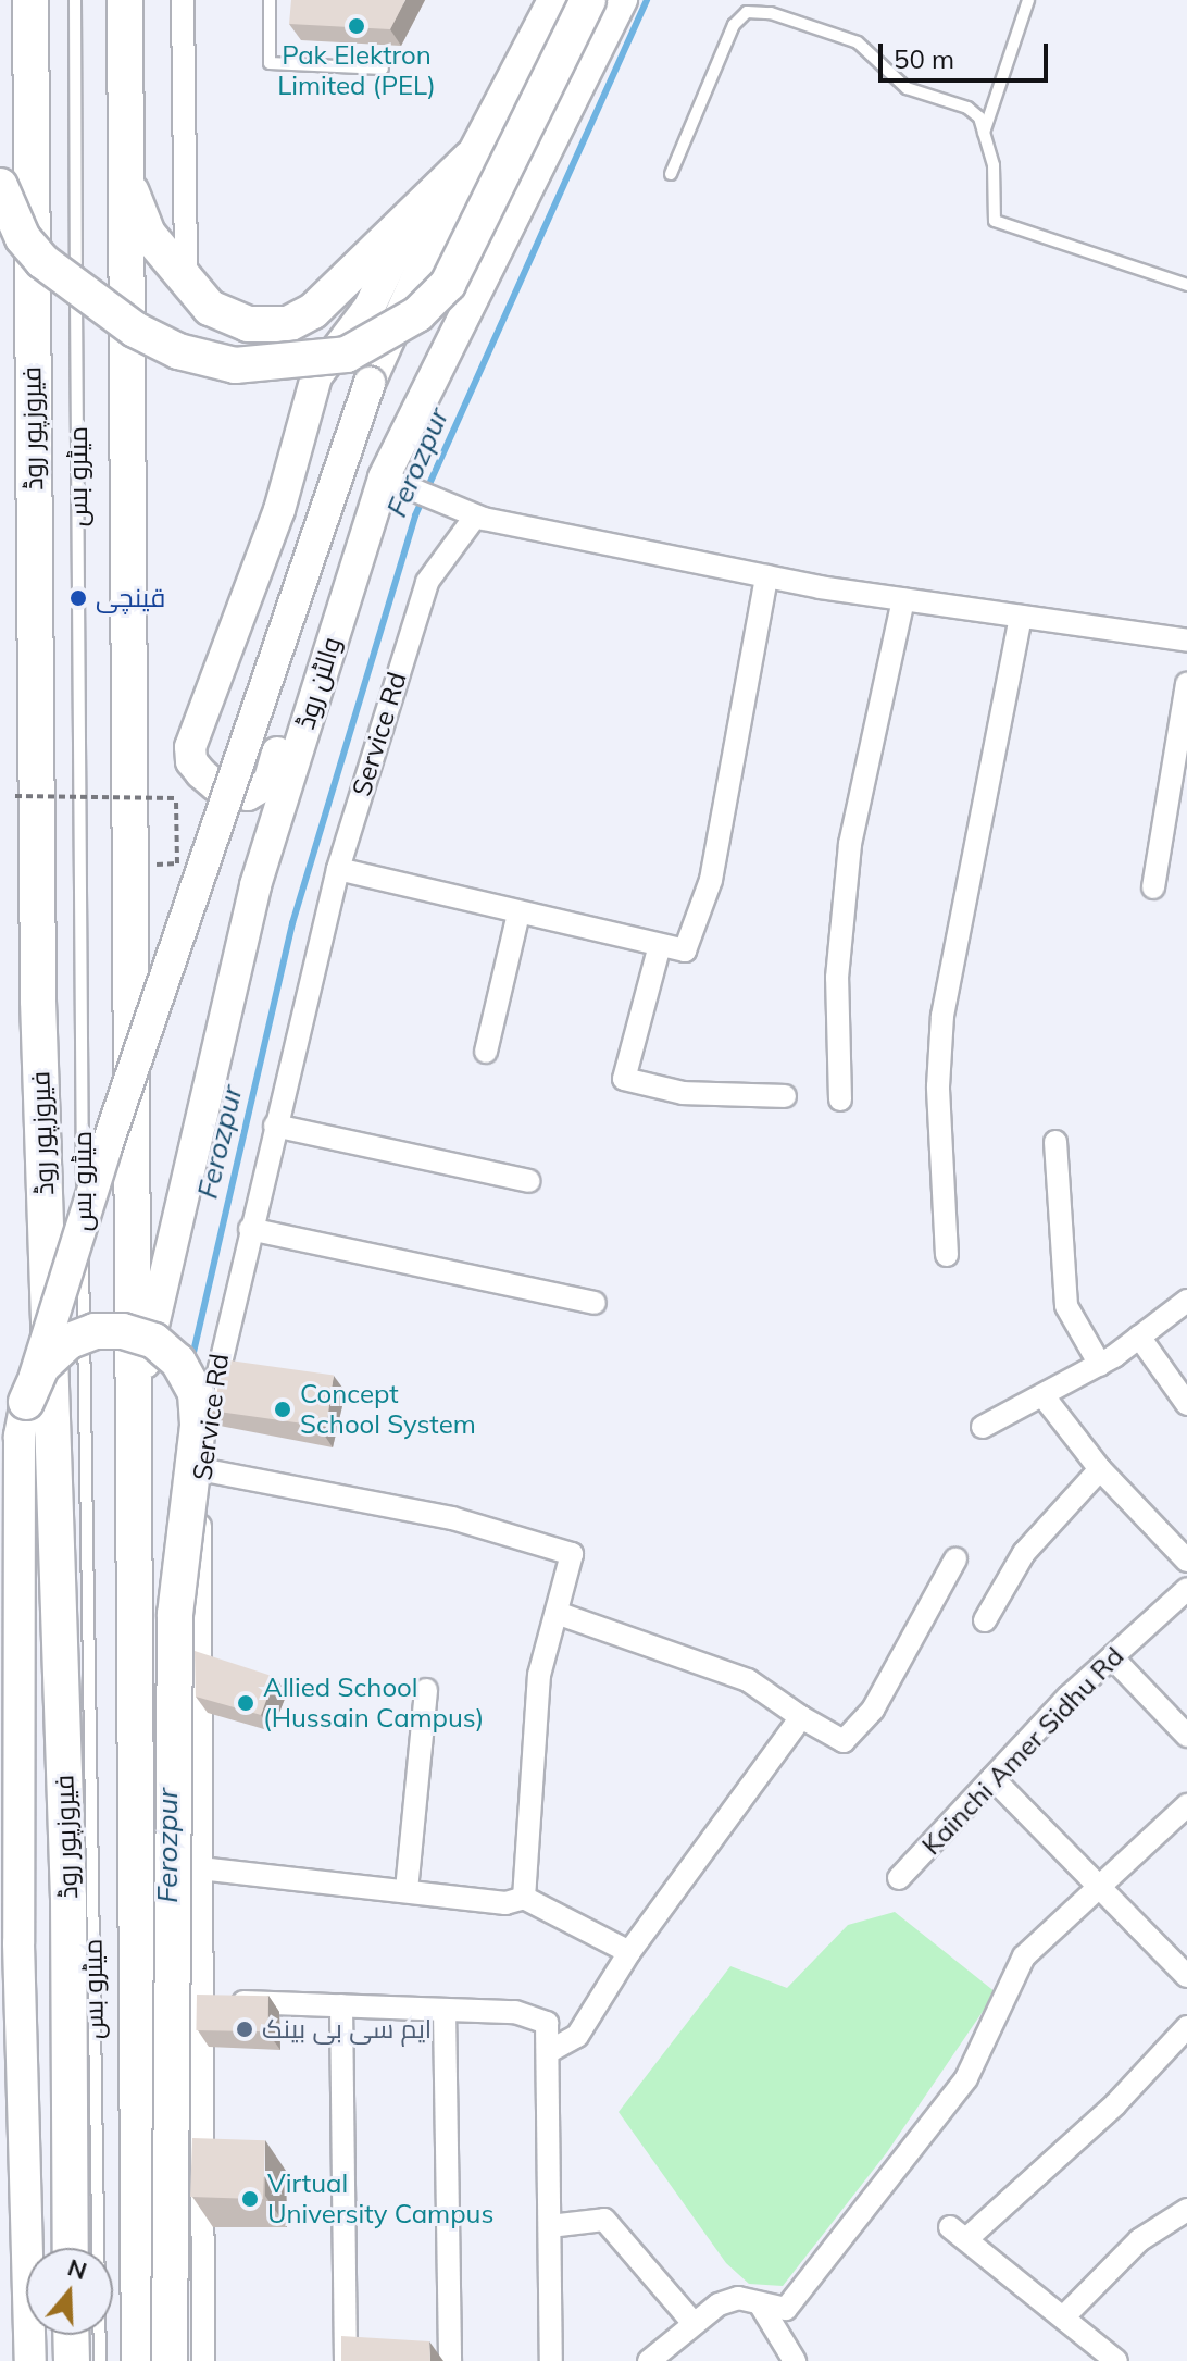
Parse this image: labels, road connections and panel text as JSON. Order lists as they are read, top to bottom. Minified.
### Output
{"streets":{"main road":["فیروزپور روڈ","والٹن روڈ"],"street":["Service Rd","Kainchi Amer Sidhu Rd"],"lane":["میٹرو بس"]},"water":["Ferozpur"],"places":["Pak Elektron Limited (PEL)","قینچی","Concept School System","Allied School (Hussain Campus)","ایم سی بی بینک","Virtual University Campus"],"scale_bar":"50 m","north":"top"}
